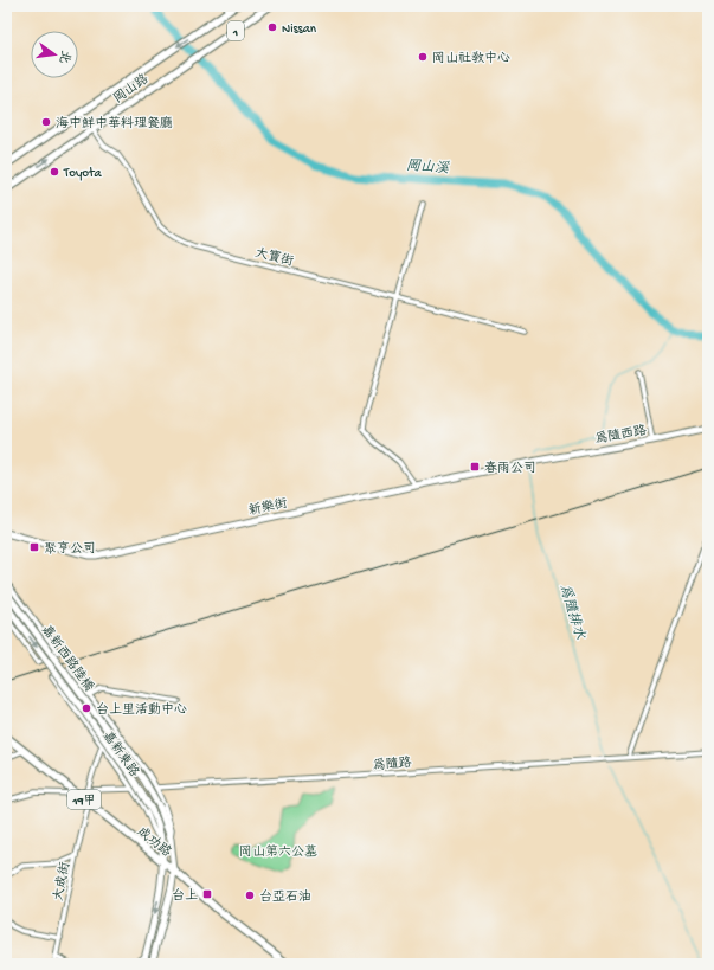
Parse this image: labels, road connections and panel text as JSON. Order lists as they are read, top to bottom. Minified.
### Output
{"streets":{"main road":["1","岡山路","19甲","成功路"],"street":["大寶街","為隨西路","新樂街","嘉新西路陸橋","嘉新東路","為隨路","大成街"]},"crossings":[["岡山路","大寶街"],["為隨西路","新樂街"],["嘉新西路陸橋","嘉新東路"],["嘉新東路","為隨路"],["嘉新東路","成功路"],["成功路","大成街"]],"water":["岡山溪","為隨排水"],"parks":["岡山第六公墓"],"places":{"other":["Nissan","岡山社教中心","海中鮮中華料理餐廳","Toyota","台上里活動中心","台亞石油"],"transit":["春雨公司","聚亨公司","台上"]},"north":"right"}
